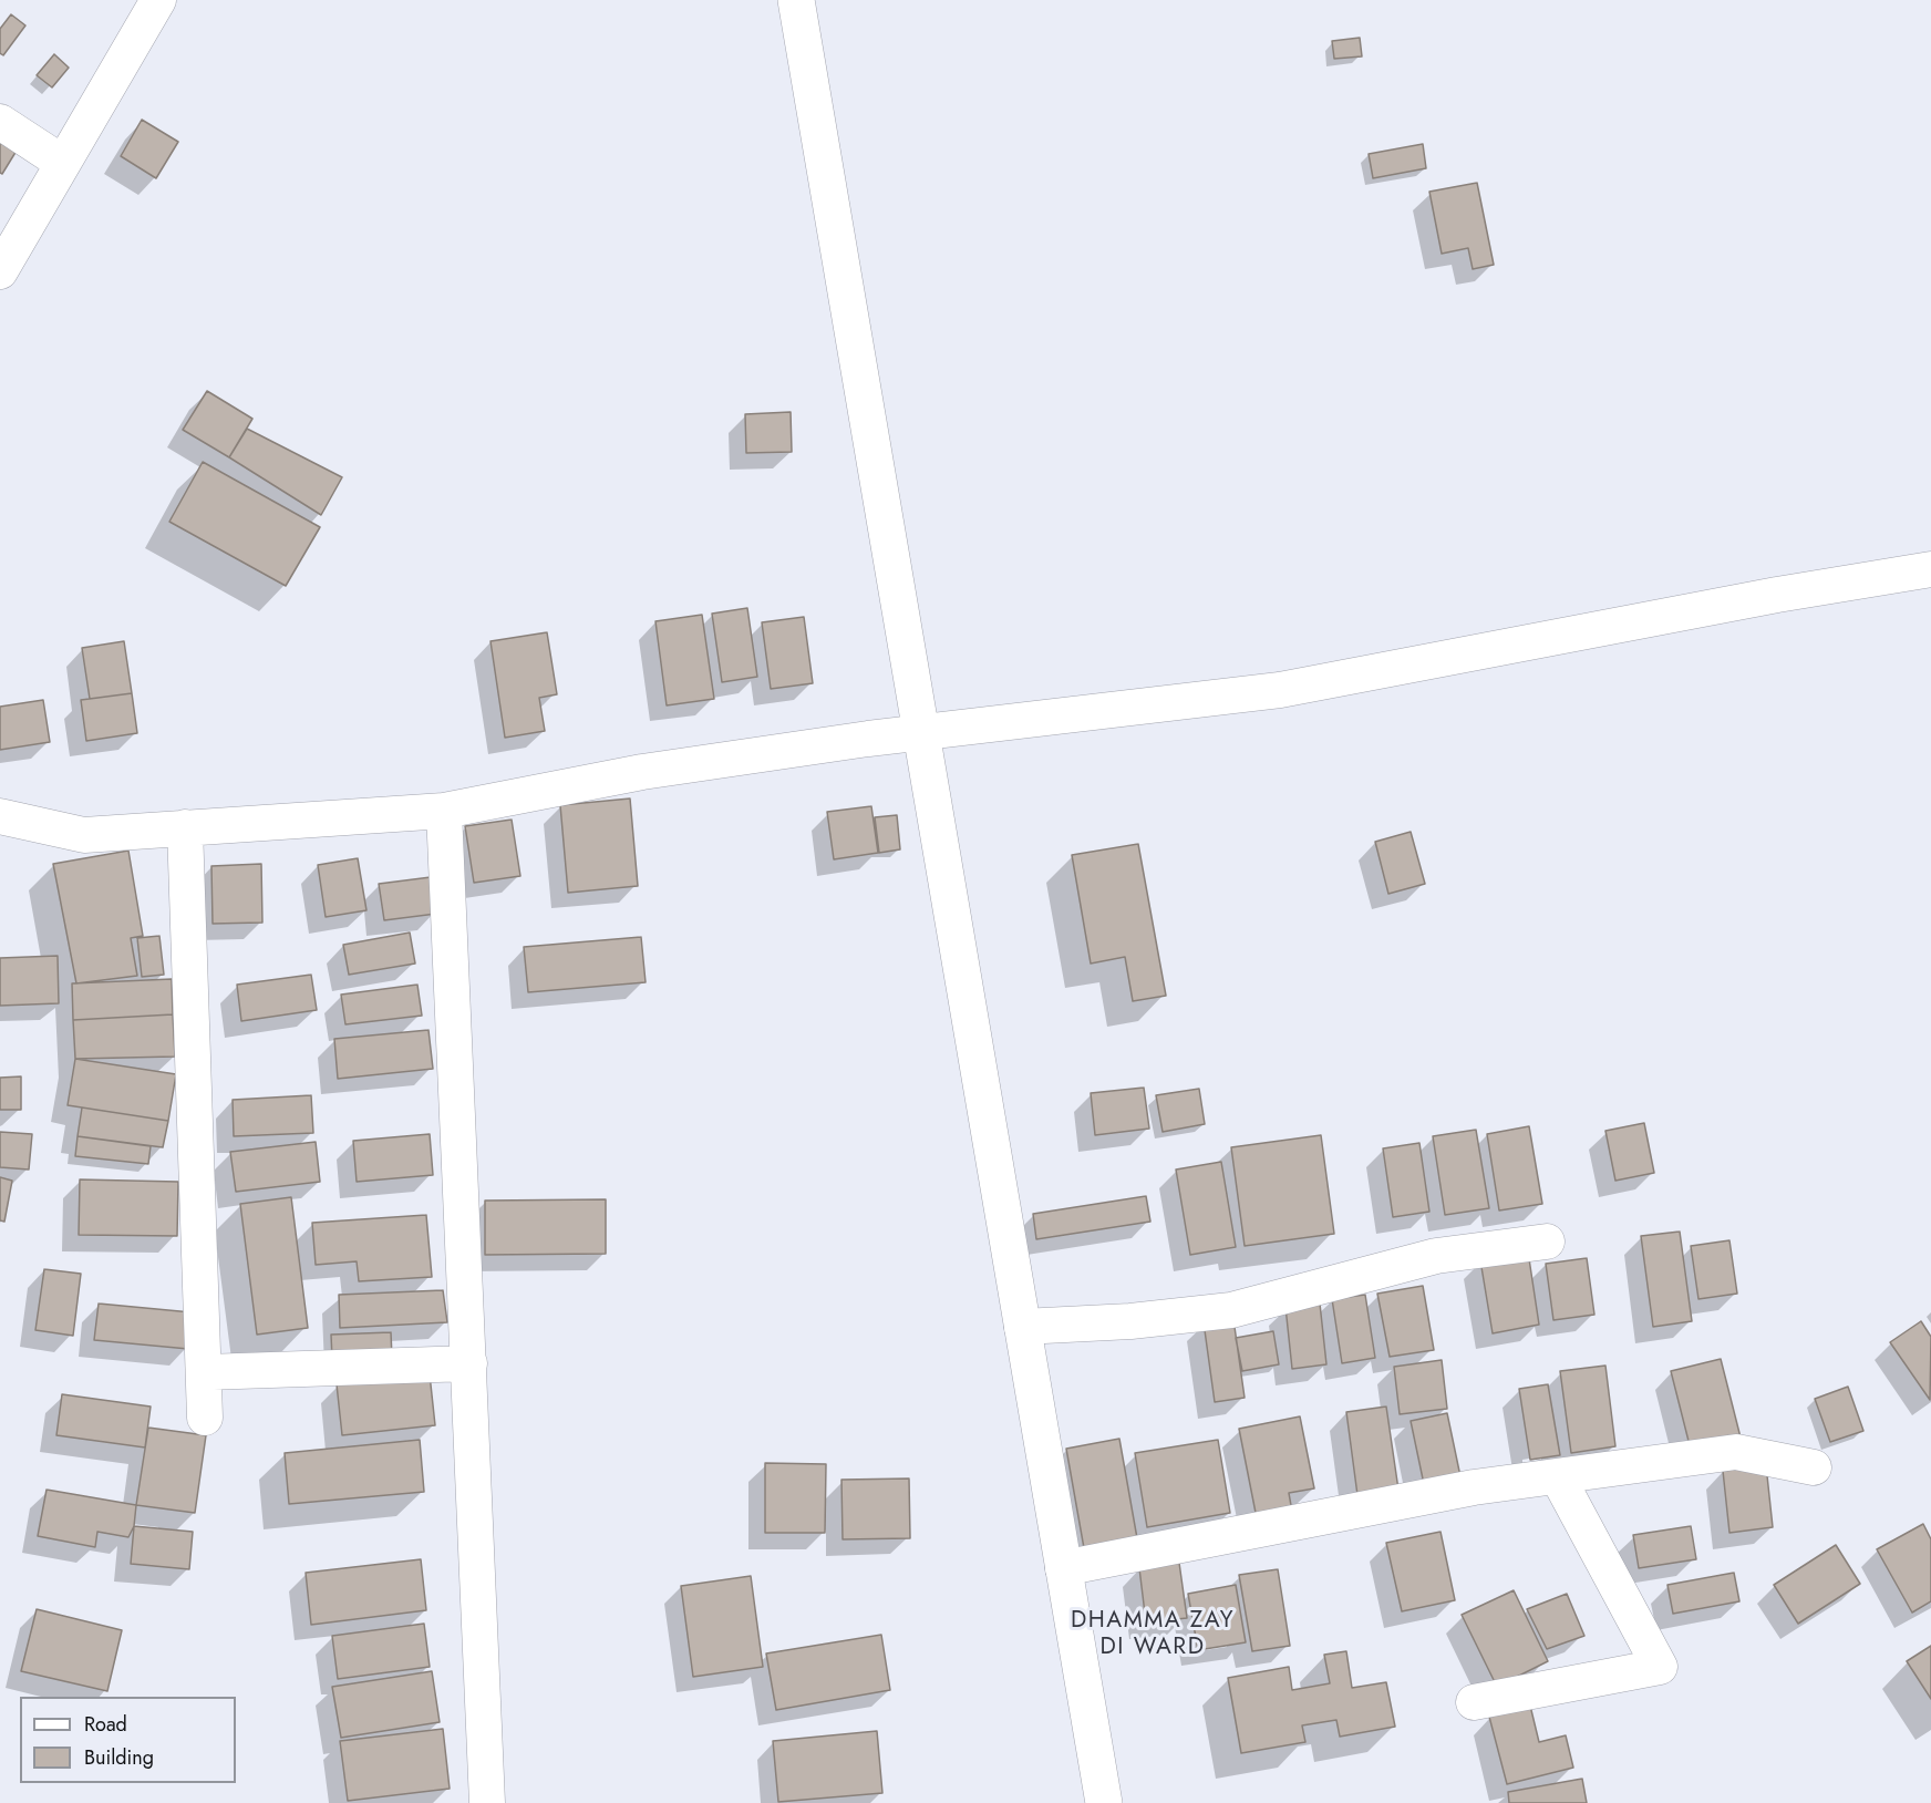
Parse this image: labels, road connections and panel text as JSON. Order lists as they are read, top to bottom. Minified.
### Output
{"districts":["DHAMMA ZAY DI WARD"],"legend":["Road","Building"]}
